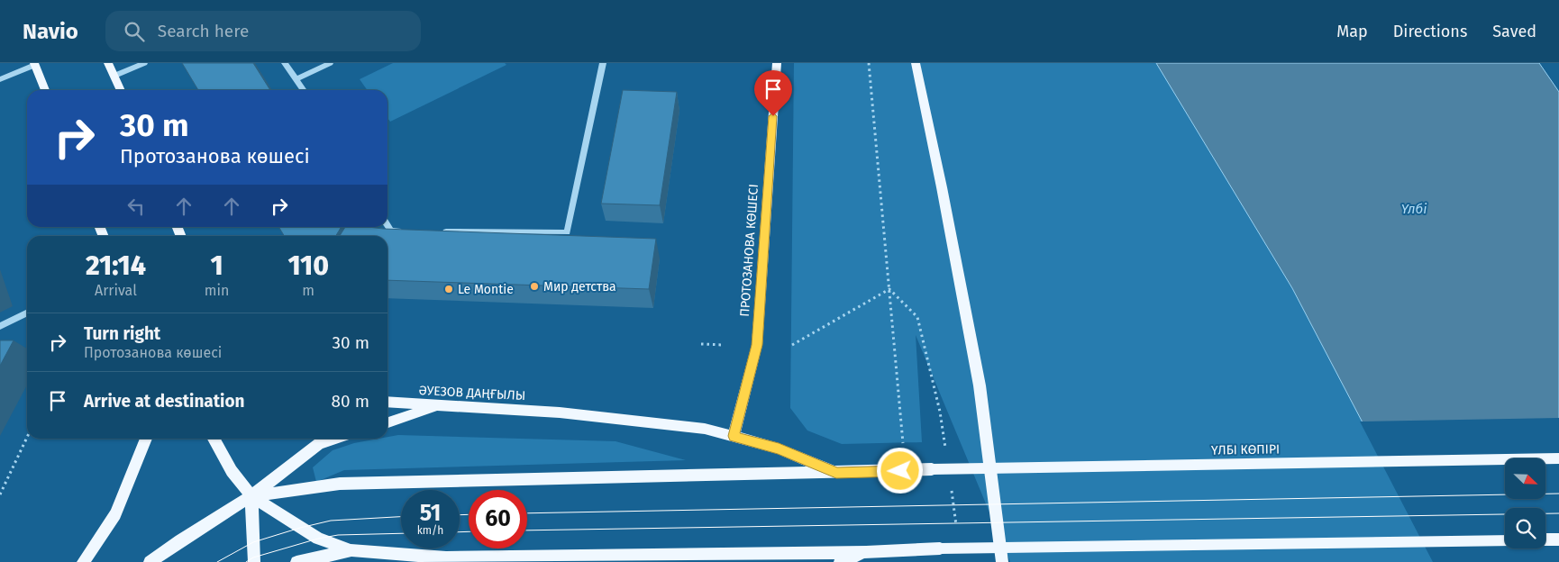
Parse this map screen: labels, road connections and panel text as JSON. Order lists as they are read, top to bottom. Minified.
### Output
{"streets":{"main road":["ПРОТОЗАНОВА КӨШЕСІ","ӘУЕЗОВ ДАҢҒЫЛЫ","ҮЛБІ КӨПІРІ"]},"crossings":[["ПРОТОЗАНОВА КӨШЕСІ","ӘУЕЗОВ ДАҢҒЫЛЫ"],["ӘУЕЗОВ ДАҢҒЫЛЫ","ҮЛБІ КӨПІРІ"]],"water":["Үлбі"],"places":["Мир детства","Le Montie"],"north":"bottom right","page":{"header":"Navio","search":"Search here","nav":["Map","Directions","Saved"],"turn":["30 m","Протозанова көшесі"],"eta":["21:14","Arrival","1","min","110","m"],"list":[{"name":"Turn right","note":"Протозанова көшесі","value":"30 m"},{"name":"Arrive at destination","value":"80 m"}],"speed":"51 km/h","limit":"60"}}
